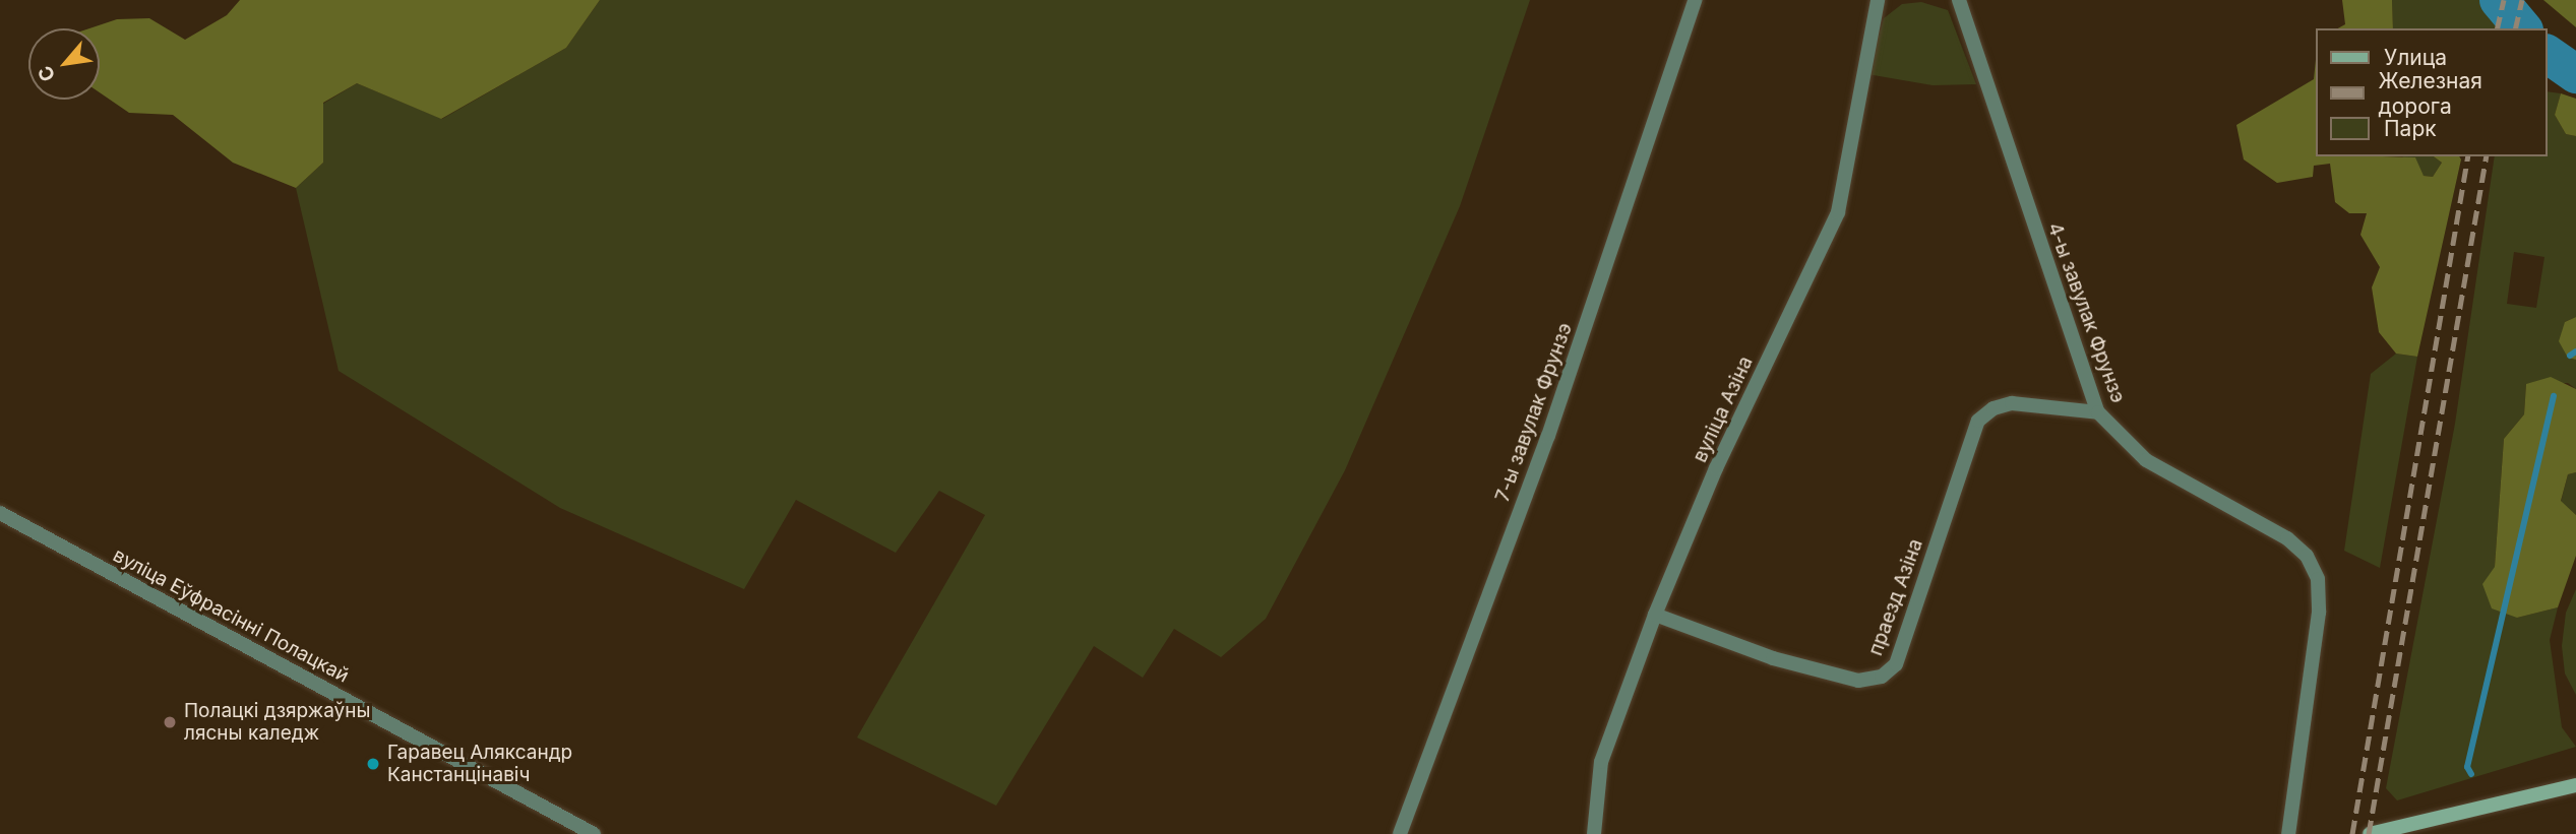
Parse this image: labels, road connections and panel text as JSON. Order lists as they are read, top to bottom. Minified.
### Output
{"streets":{"street":["4-ы завулак Фрунзэ","вуліца Азіна","7-ы завулак Фрунзэ","праезд Азіна","вуліца Еўфрасінні Полацкай"]},"crossings":[["4-ы завулак Фрунзэ","праезд Азіна"],["вуліца Азіна","праезд Азіна"]],"places":["Полацкі дзяржаўны лясны каледж","Гаравец Аляксандр Канстанцінавіч"],"legend":["Улица","Железная дорога","Парк"],"north":"bottom left"}
